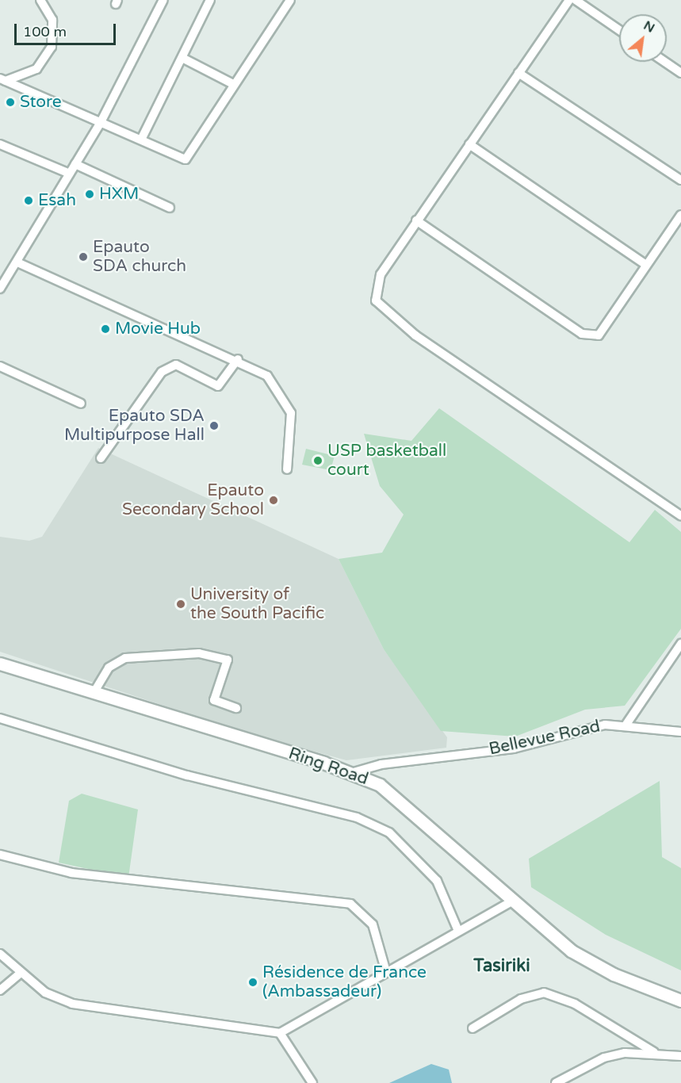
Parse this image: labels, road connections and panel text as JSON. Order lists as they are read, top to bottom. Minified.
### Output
{"streets":{"main road":["Ring Road"],"street":["Bellevue Road"]},"crossings":[["Bellevue Road","Ring Road"]],"districts":["Tasiriki"],"places":["Store","HXM","Esah","Epauto SDA church","Movie Hub","Epauto SDA Multipurpose Hall","USP basketball court","Epauto Secondary School","University of the South Pacific","Résidence de France (Ambassadeur)"],"scale_bar":"100 m","north":"top right"}
